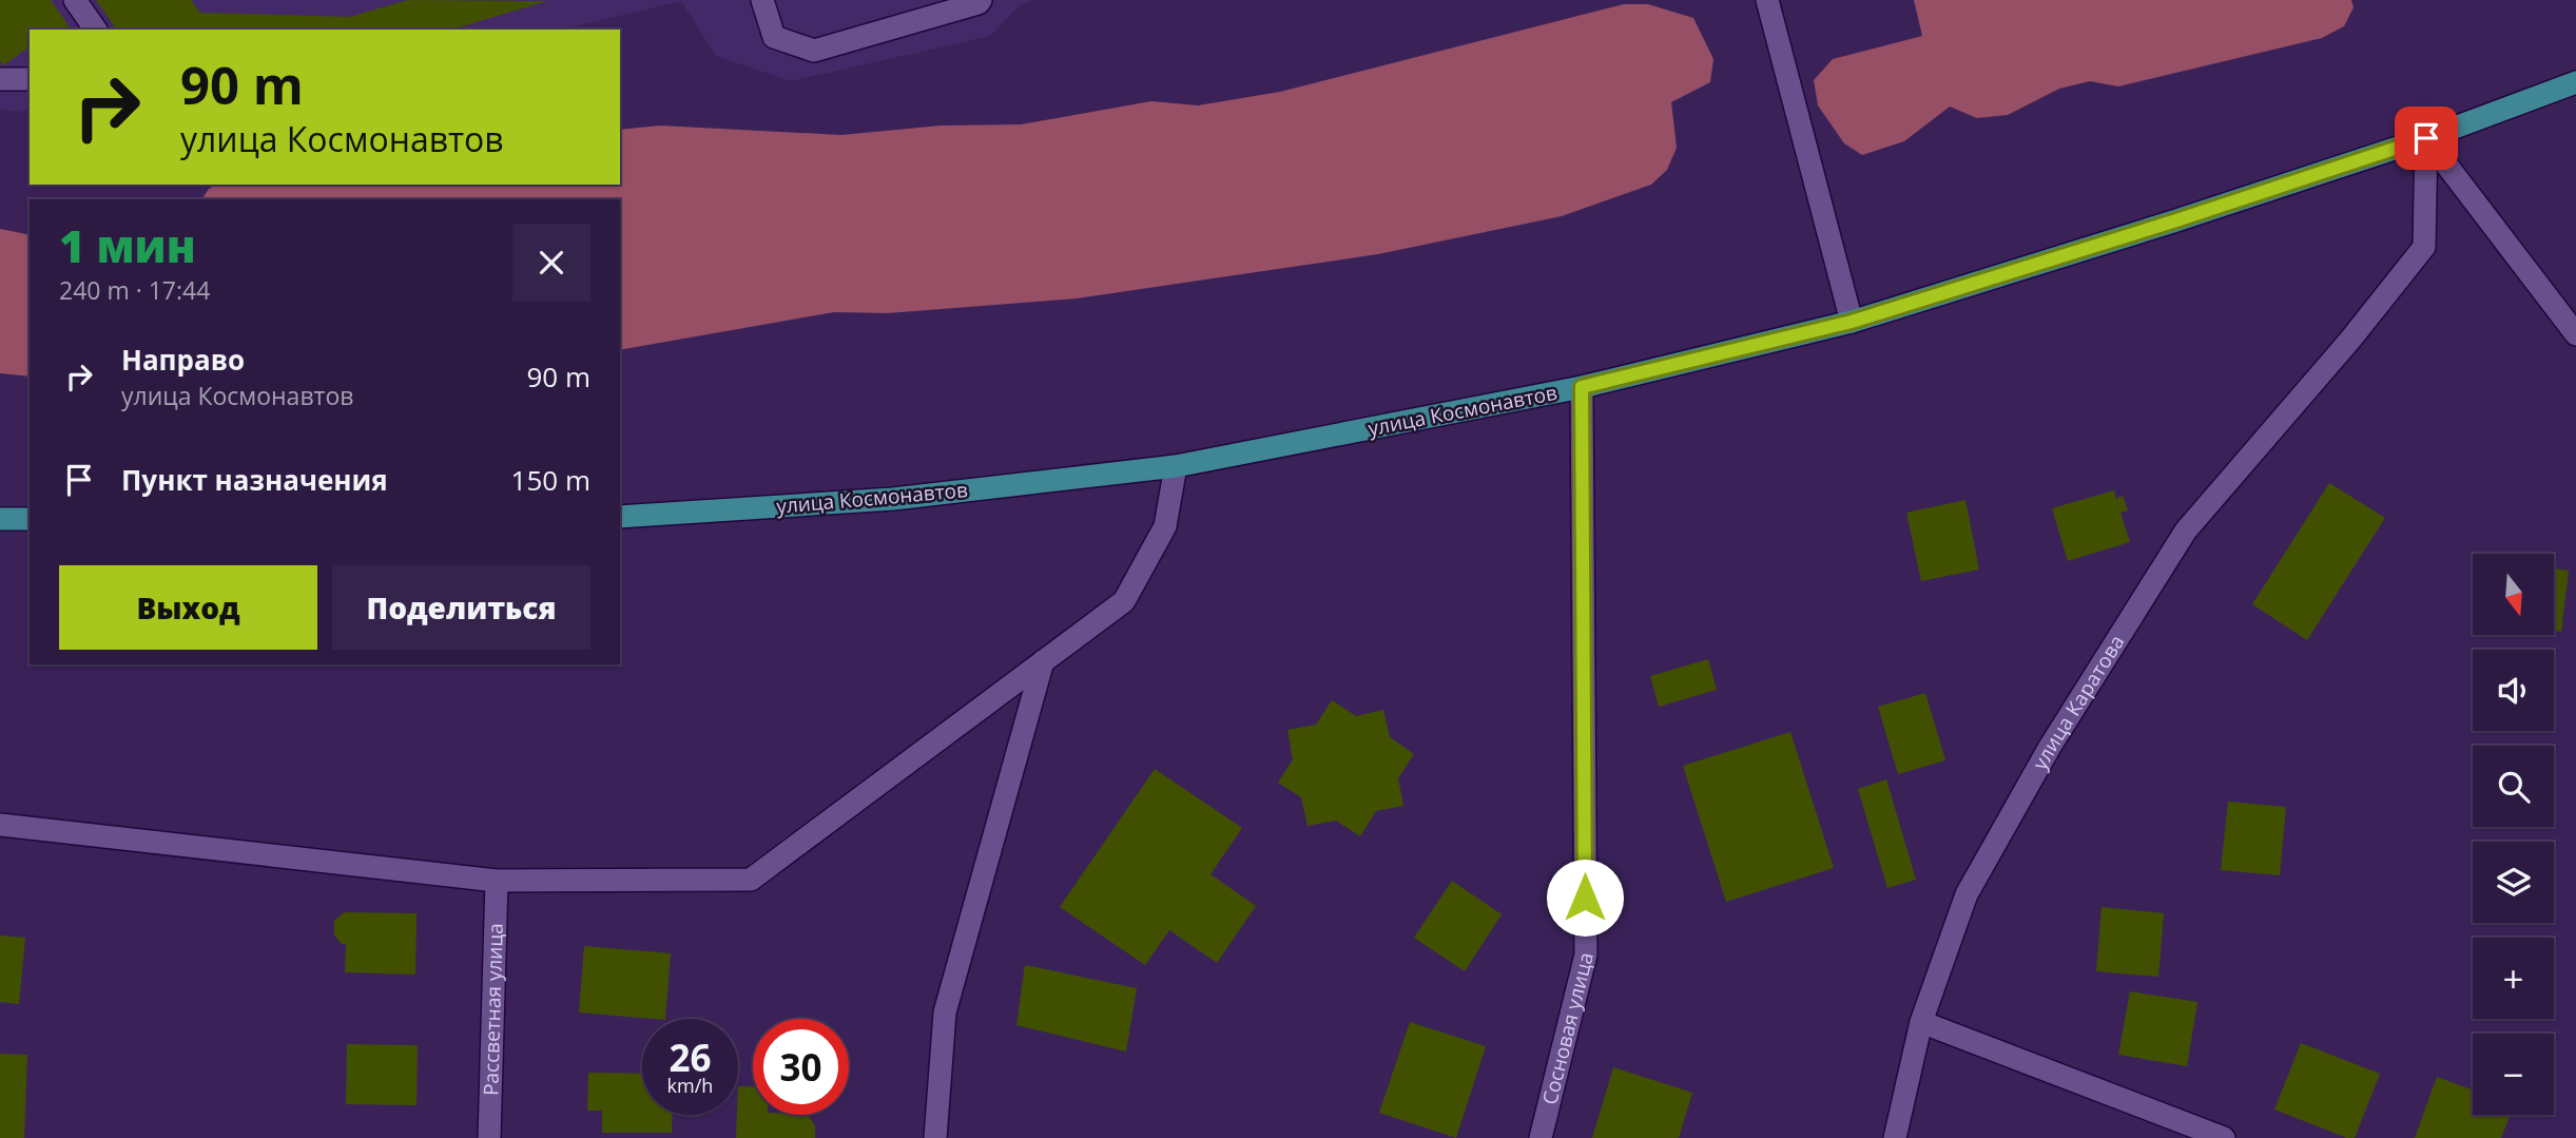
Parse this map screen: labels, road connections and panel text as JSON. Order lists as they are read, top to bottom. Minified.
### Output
{"streets":{"main road":["улица Космонавтов"],"street":["улица Каратова","Рассветная улица","Сосновая улица"]},"crossings":[["улица Космонавтов","улица Каратова"],["улица Космонавтов","Сосновая улица"]],"north":"bottom","page":{"turn":["90 m","улица Космонавтов"],"heading":["1 мин","240 m · 17:44"],"list":[{"name":"Направо","note":"улица Космонавтов","value":"90 m"},{"name":"Пункт назначения","value":"150 m"}],"buttons":["Выход","Поделиться"],"map_buttons":["+","−"],"speed":"26 km/h","limit":"30"}}
